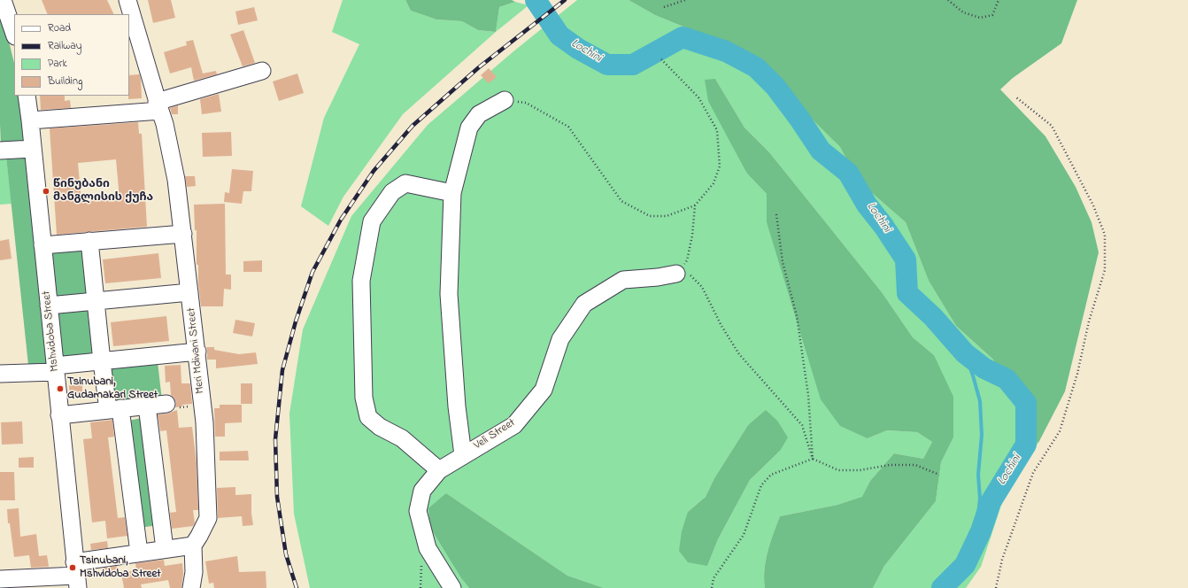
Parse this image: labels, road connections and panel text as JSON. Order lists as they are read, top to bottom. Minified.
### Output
{"streets":{"street":["Mshvidoba Street","Meri Mdivani Street","Veli Street"]},"water":["Lochini"],"places":["წინუბანი მანგლისის ქუჩა","Tsinubani, Gudamakari Street","Tsinubani, Mshvidoba Street"],"legend":["Road","Railway","Park","Building"]}
